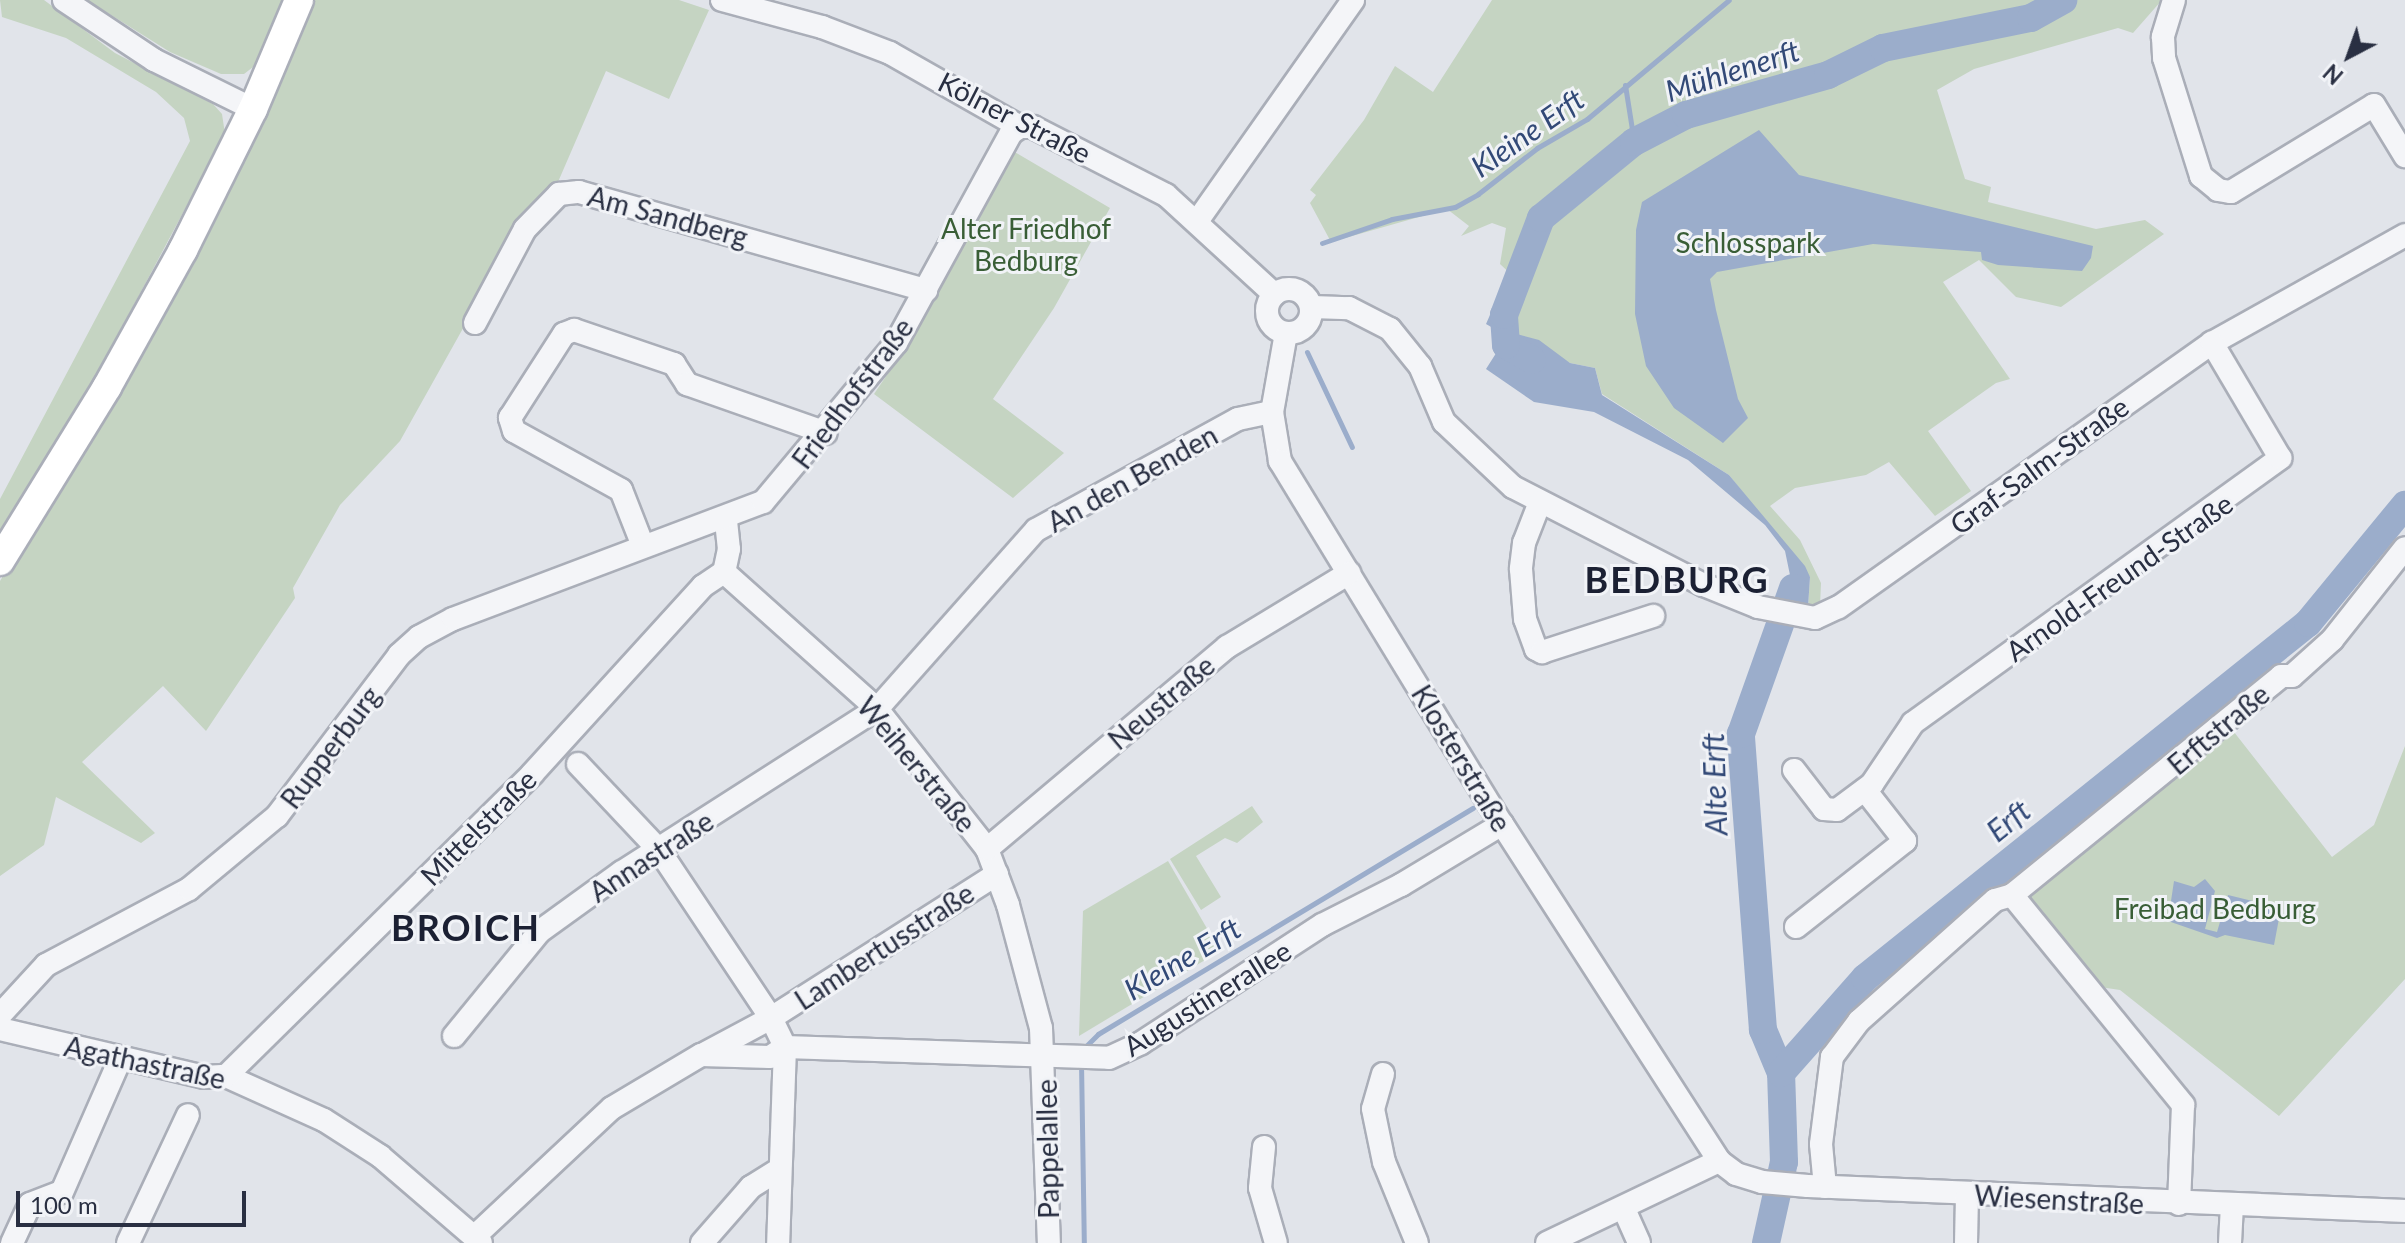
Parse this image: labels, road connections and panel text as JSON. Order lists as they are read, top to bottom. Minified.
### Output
{"streets":{"street":["Kölner Straße","Am Sandberg","Friedhofstraße","Graf-Salm-Straße","An den Benden","Arnold-Freund-Straße","Neustraße","Erftstraße","Rupperburg","Klosterstraße","Weiherstraße","Mittelstraße","Annastraße","Lambertusstraße","Augustinerallee","Agathastraße","Pappelallee","Wiesenstraße"]},"crossings":[["Kölner Straße","Friedhofstraße"],["Kölner Straße","Klosterstraße"],["Am Sandberg","Friedhofstraße"],["Friedhofstraße","Rupperburg"],["Graf-Salm-Straße","Arnold-Freund-Straße"],["An den Benden","Klosterstraße"],["An den Benden","Weiherstraße"],["An den Benden","Annastraße"],["Neustraße","Klosterstraße"],["Neustraße","Weiherstraße"],["Erftstraße","Wiesenstraße"],["Klosterstraße","Augustinerallee"],["Klosterstraße","Wiesenstraße"],["Weiherstraße","Mittelstraße"],["Weiherstraße","Annastraße"],["Weiherstraße","Lambertusstraße"],["Weiherstraße","Augustinerallee"],["Weiherstraße","Pappelallee"],["Mittelstraße","Agathastraße"],["Augustinerallee","Pappelallee"]],"districts":["BEDBURG","BROICH"],"water":["Mühlenerft","Kleine Erft","Alte Erft","Erft"],"parks":["Alter Friedhof Bedburg","Schlosspark","Freibad Bedburg"],"scale_bar":"100 m","north":"bottom left"}
